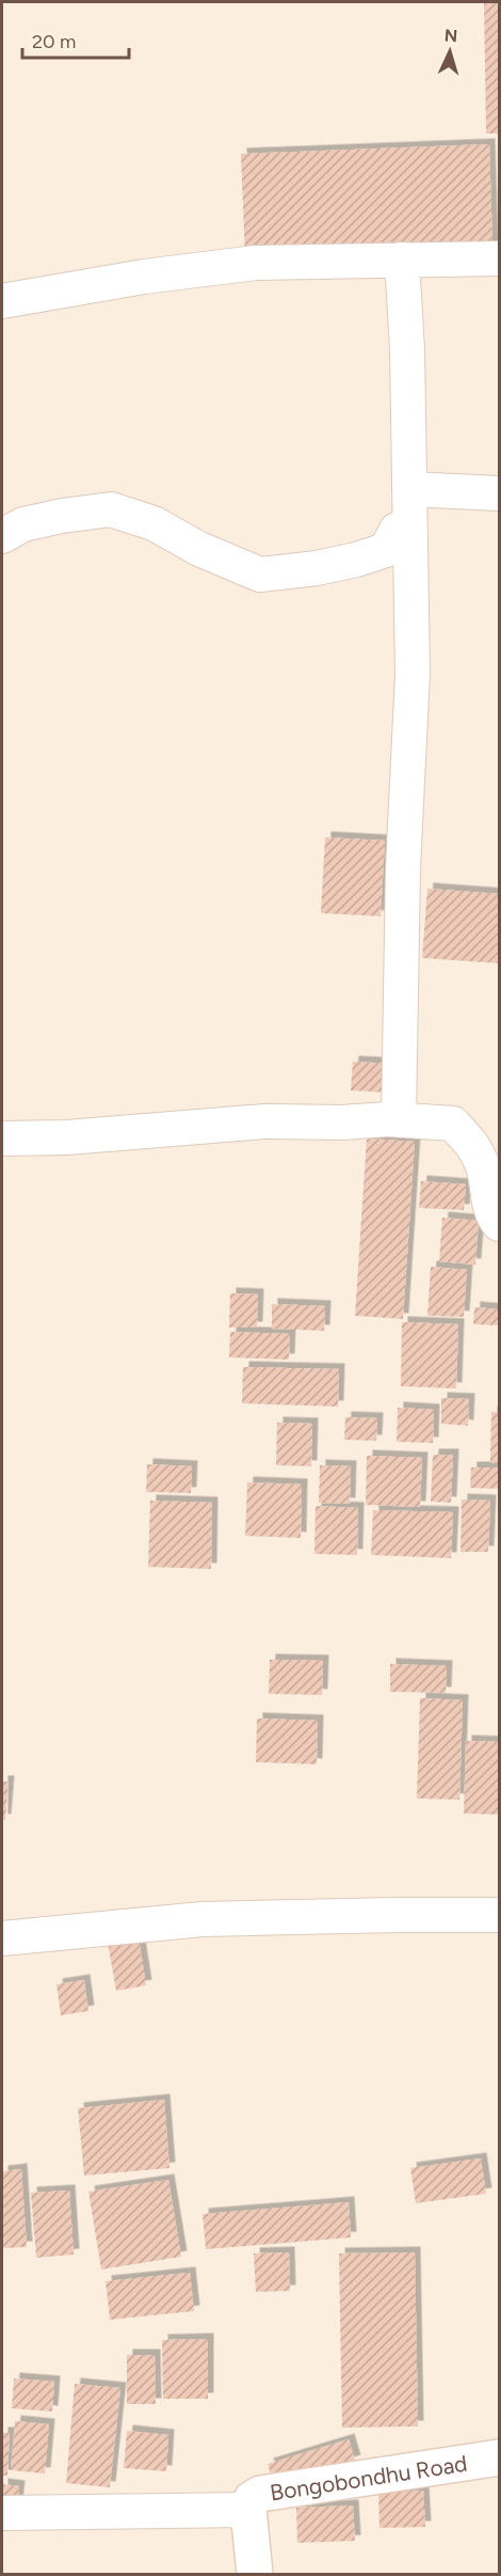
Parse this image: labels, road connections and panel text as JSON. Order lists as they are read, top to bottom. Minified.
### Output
{"streets":{"street":["Bongobondhu Road"]},"scale_bar":"20 m","north":"top"}
